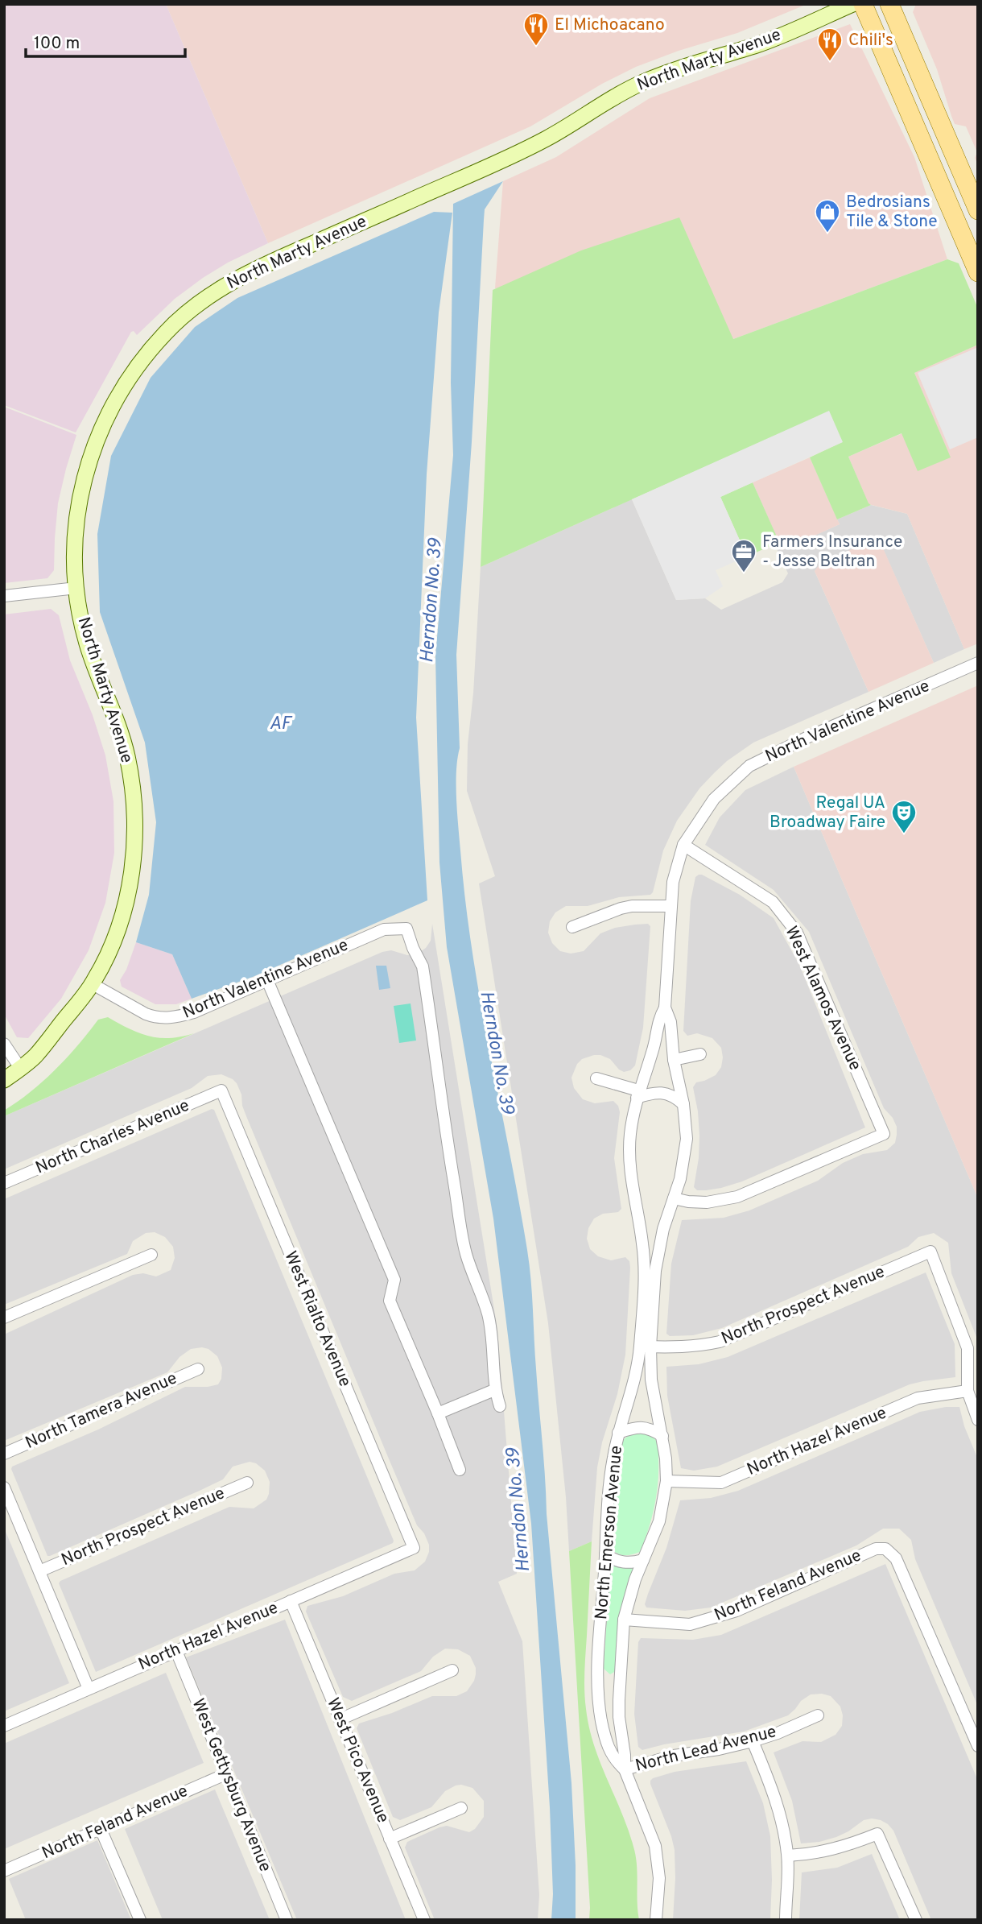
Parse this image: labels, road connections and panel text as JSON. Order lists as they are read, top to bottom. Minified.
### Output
{"streets":{"street":["North Marty Avenue","North Valentine Avenue","West Alamos Avenue","North Charles Avenue","North Prospect Avenue","West Rialto Avenue","North Tamera Avenue","North Hazel Avenue","North Emerson Avenue","North Feland Avenue","North Lead Avenue","West Pico Avenue","West Gettysburg Avenue"]},"crossings":[["North Marty Avenue","North Valentine Avenue"],["North Valentine Avenue","West Alamos Avenue"],["North Valentine Avenue","North Emerson Avenue"],["West Alamos Avenue","North Emerson Avenue"],["North Charles Avenue","West Rialto Avenue"],["North Prospect Avenue","North Hazel Avenue"],["North Prospect Avenue","North Emerson Avenue"],["West Rialto Avenue","North Hazel Avenue"],["North Hazel Avenue","North Emerson Avenue"],["North Hazel Avenue","West Pico Avenue"],["North Hazel Avenue","West Gettysburg Avenue"],["North Emerson Avenue","North Feland Avenue"],["North Emerson Avenue","North Lead Avenue"],["North Feland Avenue","West Gettysburg Avenue"]],"water":["Herndon No. 39","AF"],"places":{"restaurant":["El Michoacano","Chili's"],"shop":["Bedrosians Tile & Stone"],"office":["Farmers Insurance - Jesse Beltran"],"theatre":["Regal UA Broadway Faire"]},"scale_bar":"100 m"}
